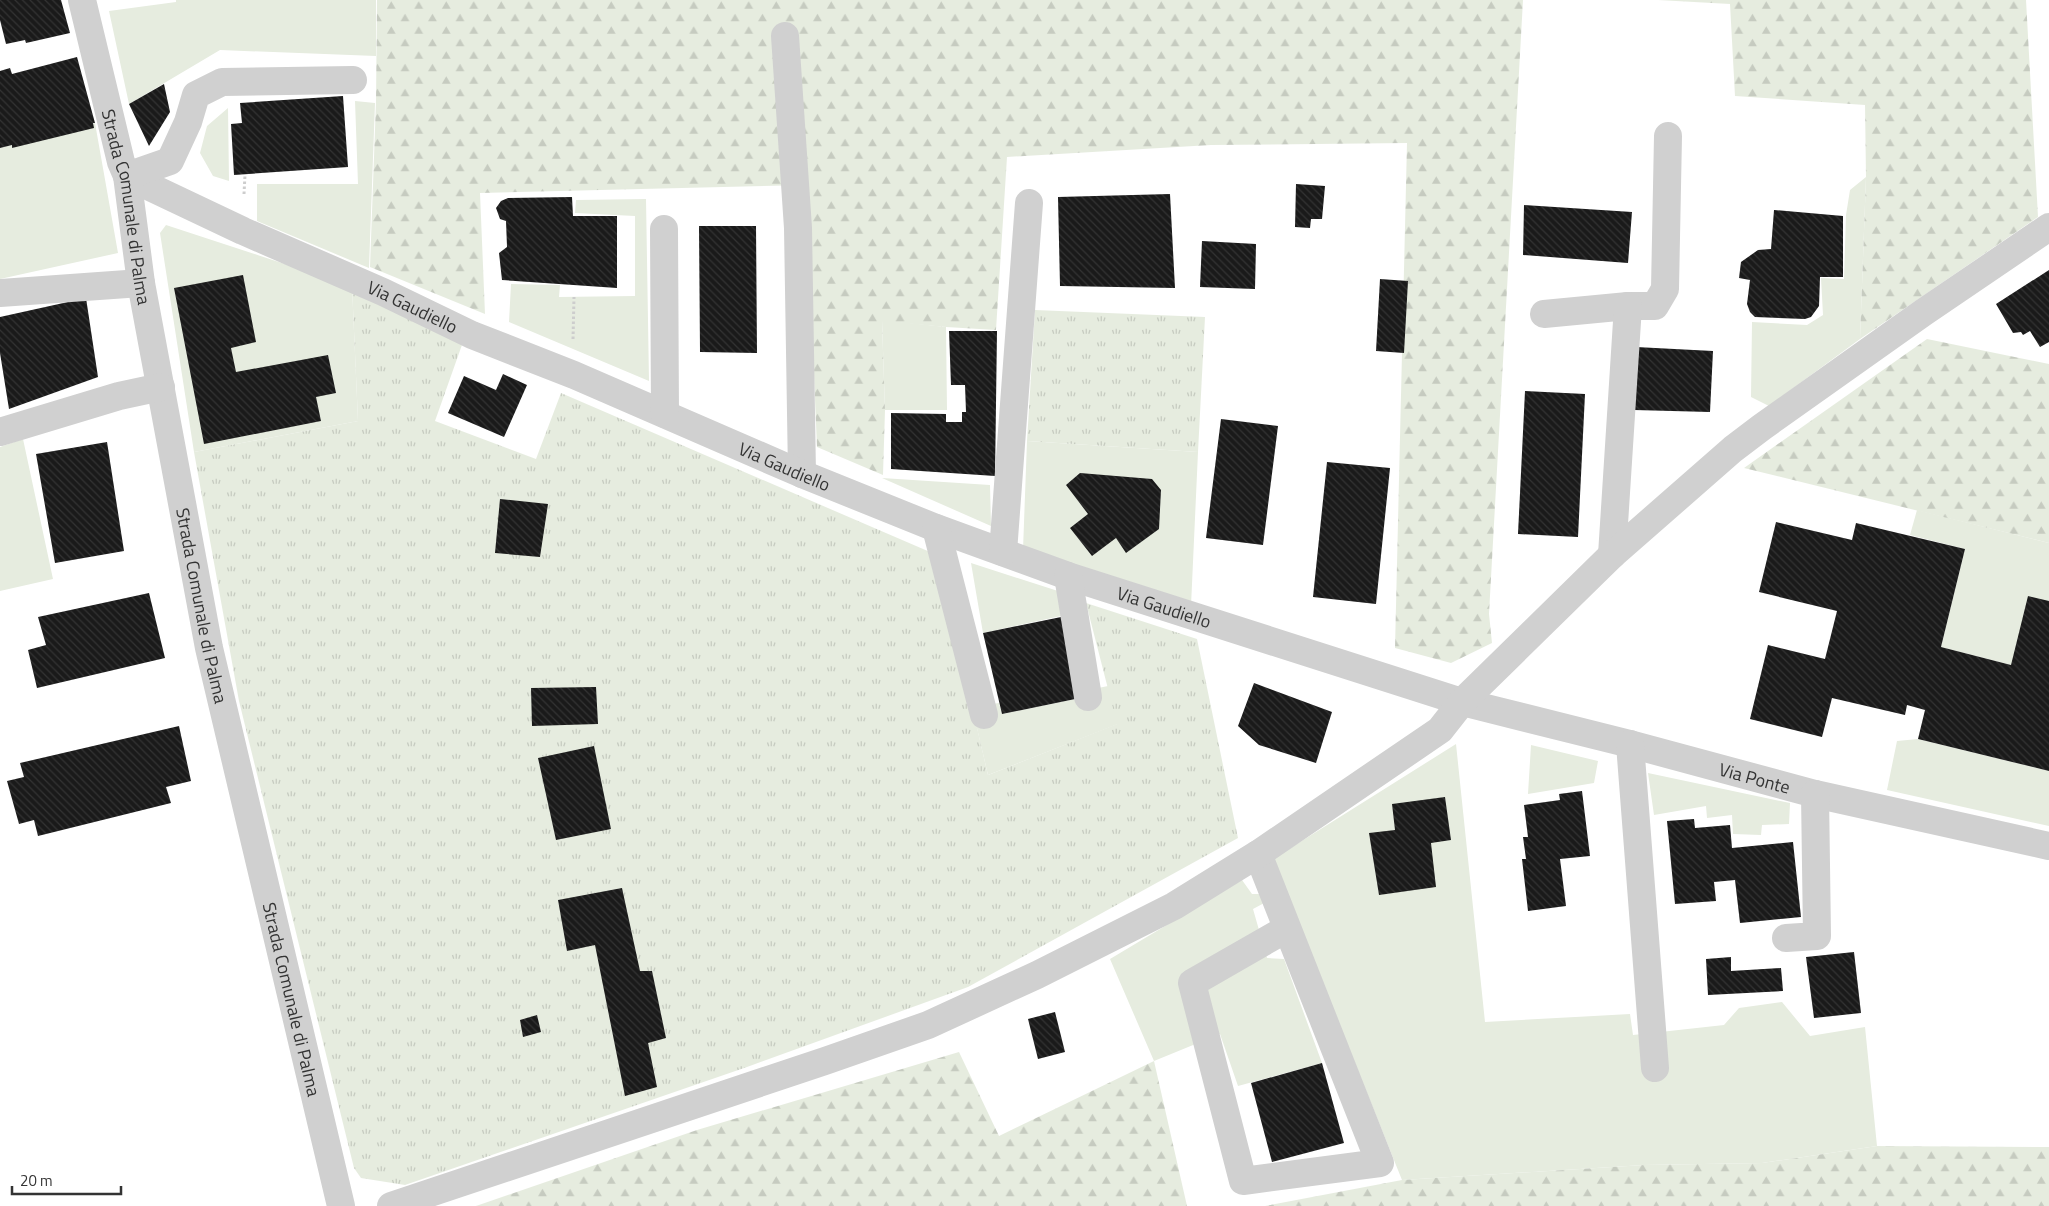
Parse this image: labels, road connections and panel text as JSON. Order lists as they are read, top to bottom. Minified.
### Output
{"streets":{"street":["Strada Comunale di Palma","Via Gaudiello","Via Ponte"]},"crossings":[["Strada Comunale di Palma","Via Gaudiello"],["Via Gaudiello","Via Ponte"]],"scale_bar":"20 m"}
